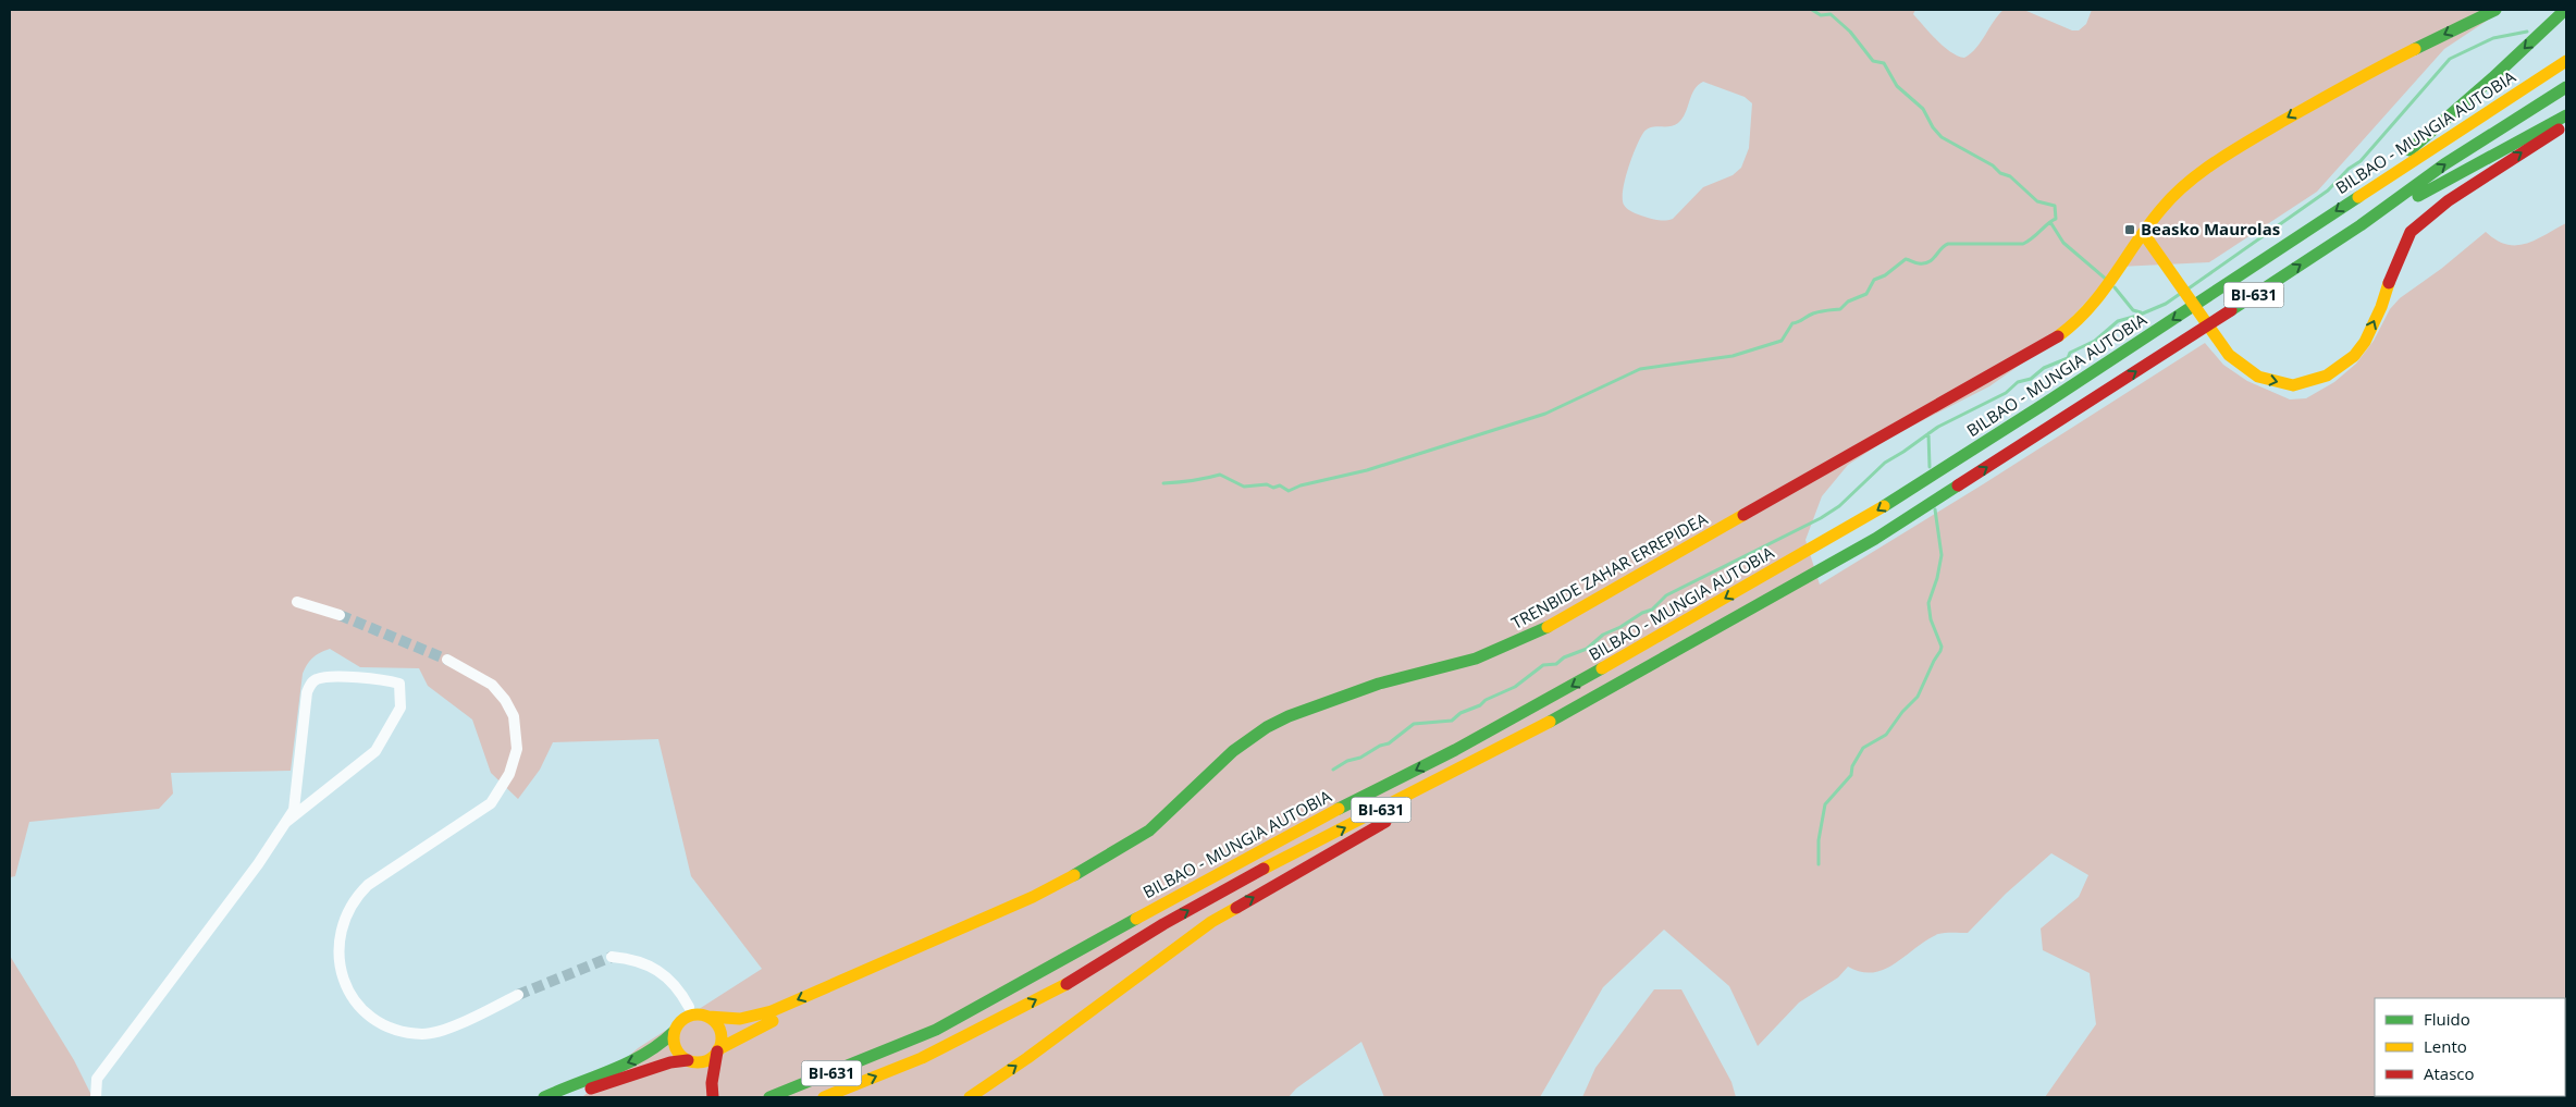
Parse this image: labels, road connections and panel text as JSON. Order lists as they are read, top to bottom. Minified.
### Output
{"streets":{"main road":["BILBAO - MUNGIA AUTOBIA","BI-631","TRENBIDE ZAHAR ERREPIDEA"]},"places":{"transit":["Beasko Maurolas"]},"legend":["Fluido","Lento","Atasco"]}
